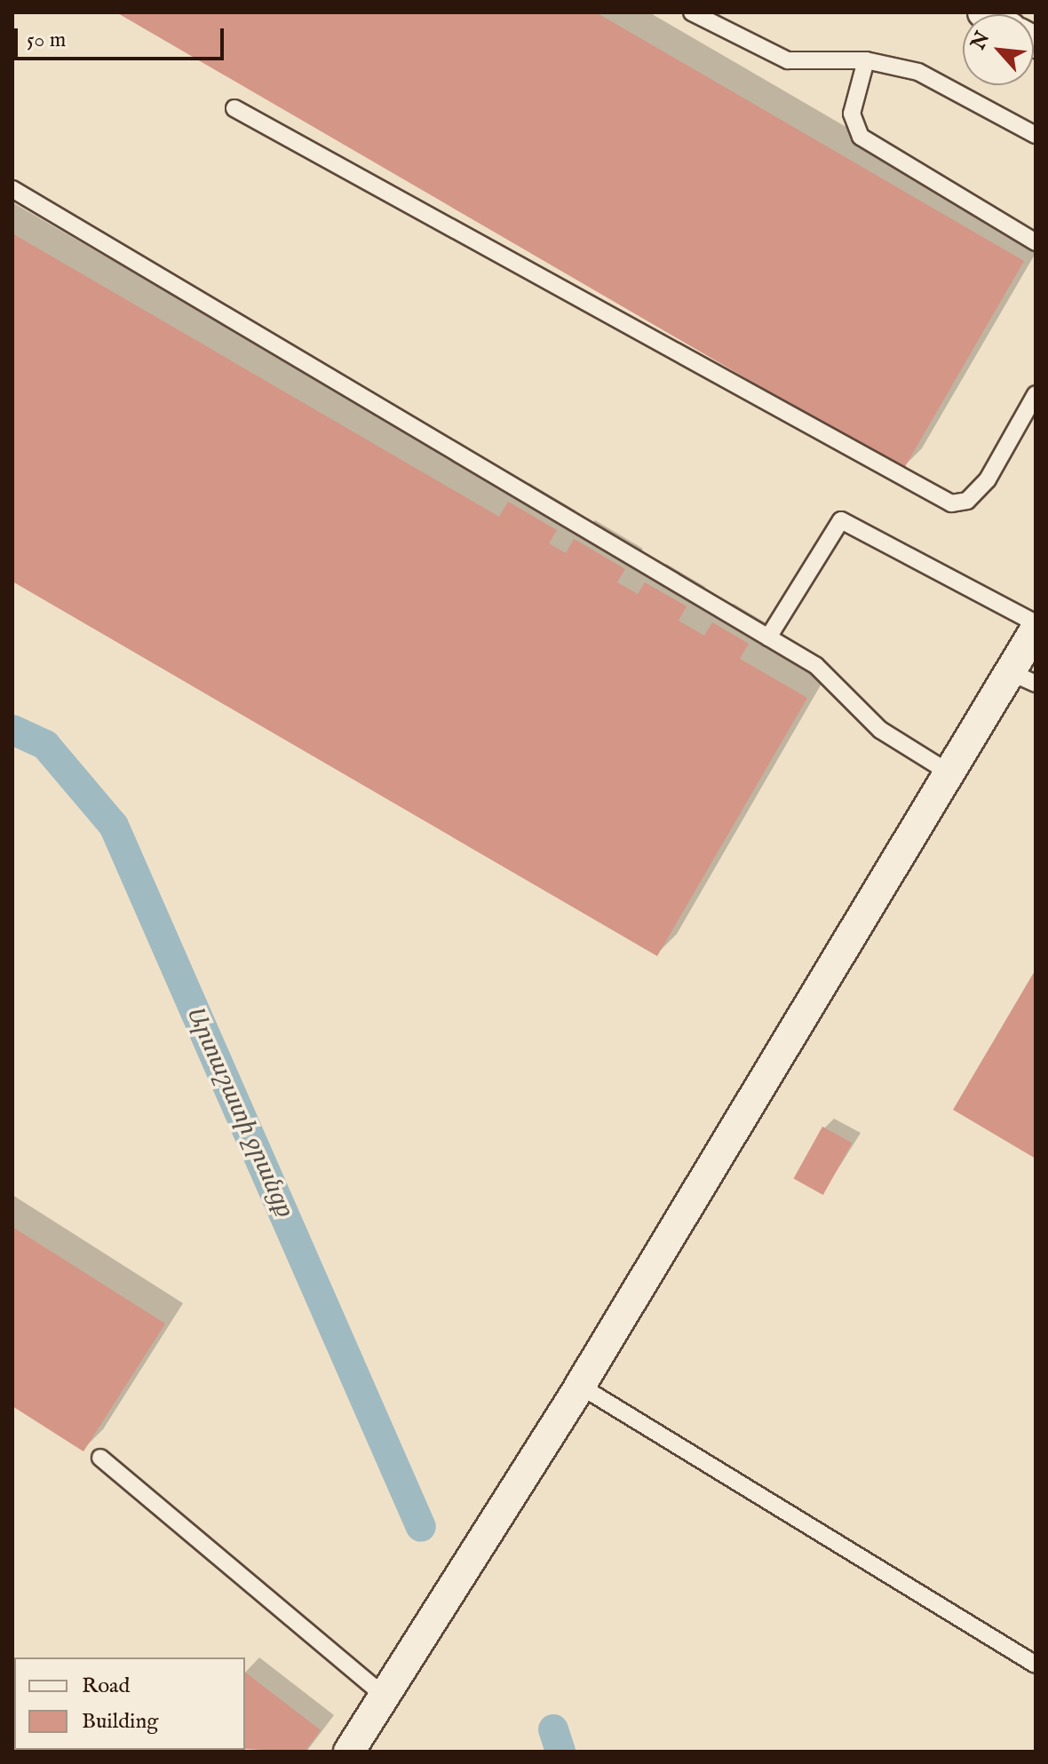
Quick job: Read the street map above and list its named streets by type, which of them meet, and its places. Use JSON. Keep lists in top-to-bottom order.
{
  "water": ["Արտաշատի ջրանցք"],
  "legend": ["Road", "Building"],
  "scale_bar": "50 m",
  "north": "top left"
}
